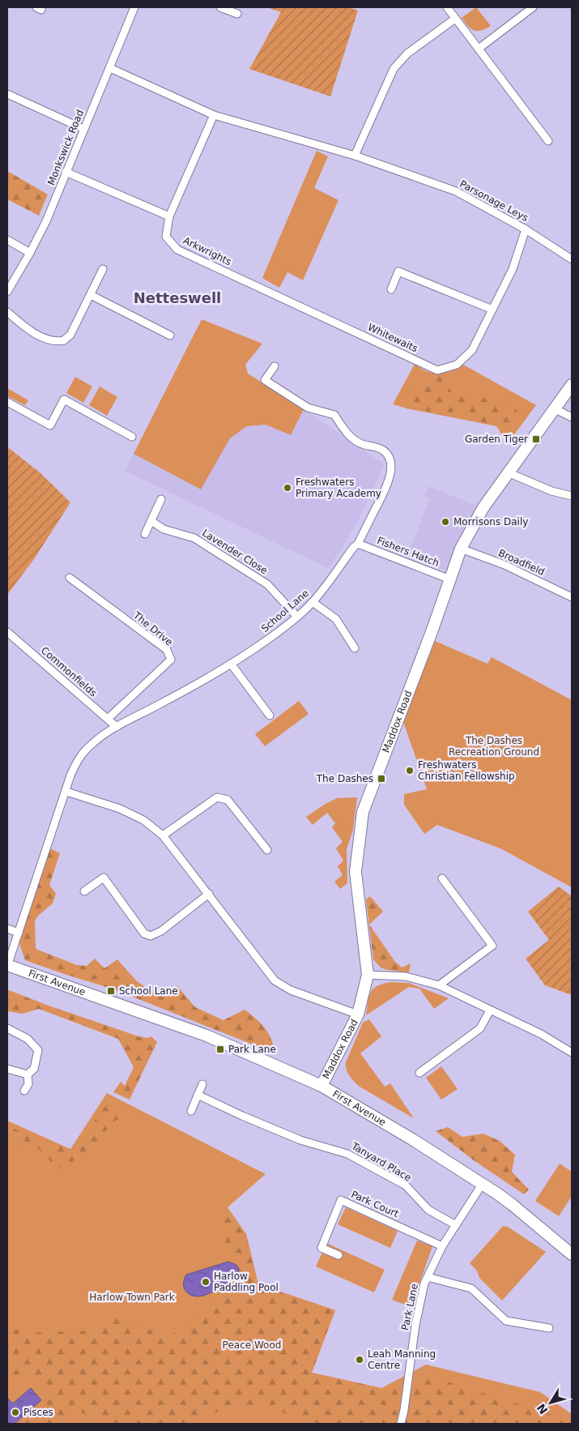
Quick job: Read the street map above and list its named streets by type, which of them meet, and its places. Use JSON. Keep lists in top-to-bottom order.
{
  "streets": {
    "street": [
      "Monkswick Road",
      "Parsonage Leys",
      "Arkwrights",
      "Whitewaits",
      "Lavender Close",
      "Fishers Hatch",
      "Broadfield",
      "School Lane",
      "The Drive",
      "Commonfields",
      "Maddox Road",
      "First Avenue",
      "Tanyard Place",
      "Park Court",
      "Park Lane"
    ]
  },
  "crossings": [
    ["Parsonage Leys", "Arkwrights"],
    ["Parsonage Leys", "Whitewaits"],
    ["Arkwrights", "Whitewaits"],
    ["Lavender Close", "School Lane"],
    ["Fishers Hatch", "School Lane"],
    ["Fishers Hatch", "Maddox Road"],
    ["Broadfield", "Maddox Road"],
    ["School Lane", "Commonfields"],
    ["School Lane", "First Avenue"],
    ["The Drive", "Commonfields"],
    ["Maddox Road", "First Avenue"],
    ["First Avenue", "Park Lane"],
    ["Tanyard Place", "Park Lane"],
    ["Park Court", "Park Lane"]
  ],
  "districts": ["Netteswell"],
  "parks": ["The Dashes Recreation Ground", "Harlow Town Park", "Peace Wood"],
  "places": {
    "transit": [
      "Garden Tiger",
      "The Dashes",
      "School Lane",
      "Park Lane"
    ],
    "other": [
      "Freshwaters Primary Academy",
      "Morrisons Daily",
      "Freshwaters Christian Fellowship",
      "Harlow Paddling Pool",
      "Leah Manning Centre",
      "Pisces"
    ]
  },
  "north": "bottom left"
}
